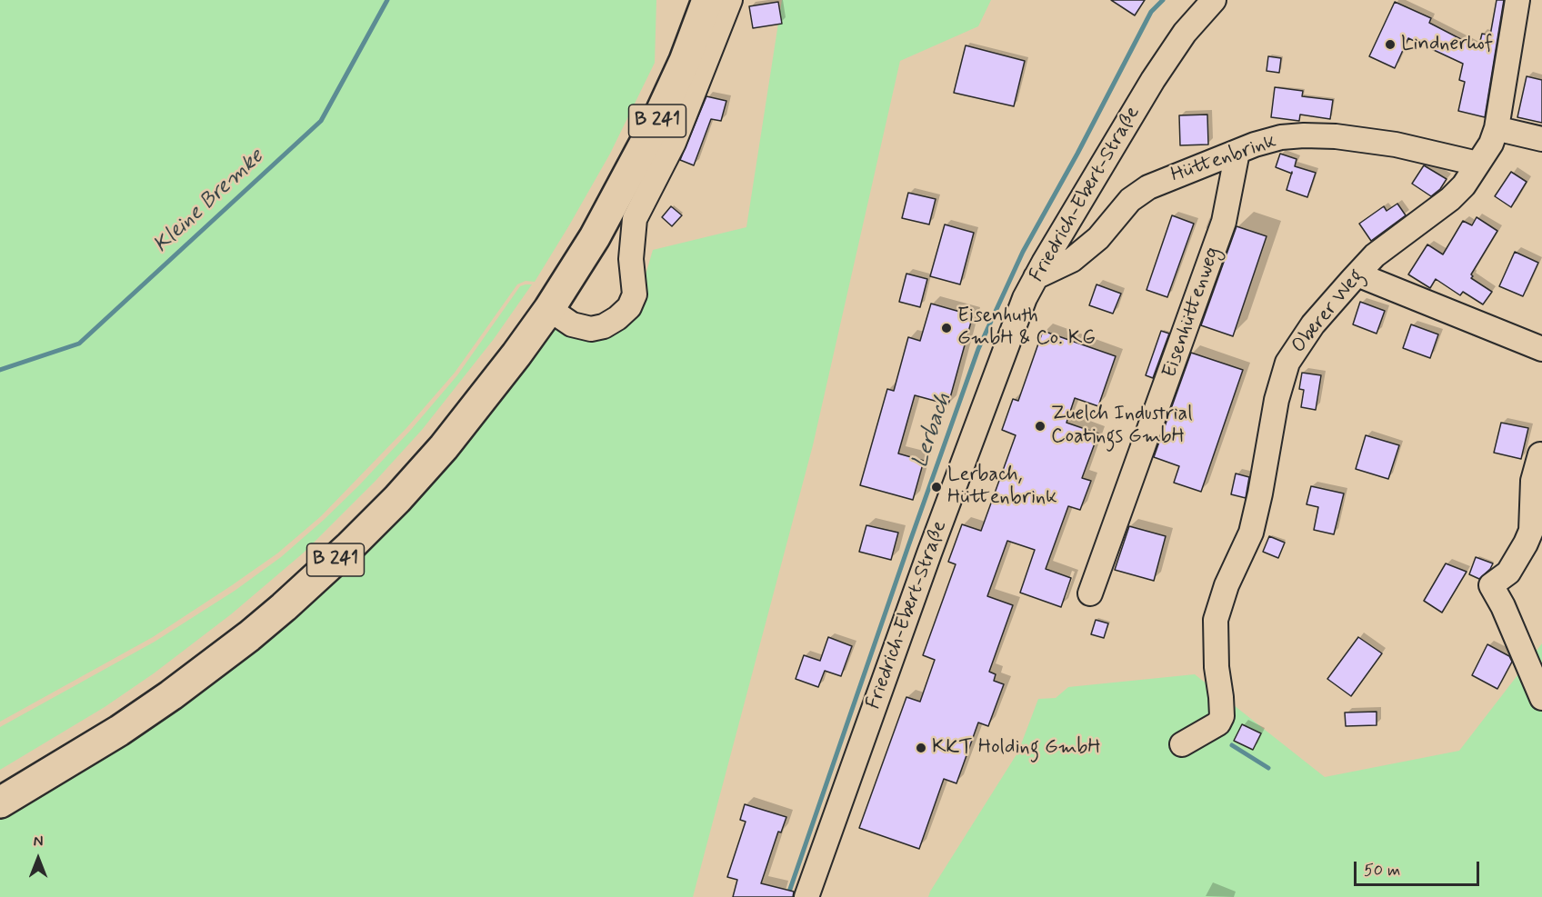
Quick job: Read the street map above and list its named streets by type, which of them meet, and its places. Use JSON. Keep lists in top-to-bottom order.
{
  "streets": {
    "main road": ["B 241"],
    "street": [
      "Hüttenbrink",
      "Friedrich-Ebert-Straße",
      "Oberer Weg",
      "Eisenhüttenweg"
    ]
  },
  "crossings": [
    ["Hüttenbrink", "Friedrich-Ebert-Straße"],
    ["Hüttenbrink", "Oberer Weg"],
    ["Hüttenbrink", "Eisenhüttenweg"]
  ],
  "water": ["Kleine Bremke", "Lerbach"],
  "places": [
    "Lindnerhof",
    "Eisenhuth GmbH & Co. KG",
    "Zuelch Industrial Coatings GmbH",
    "Lerbach, Hüttenbrink",
    "KKT Holding GmbH"
  ],
  "scale_bar": "50 m",
  "north": "top"
}
